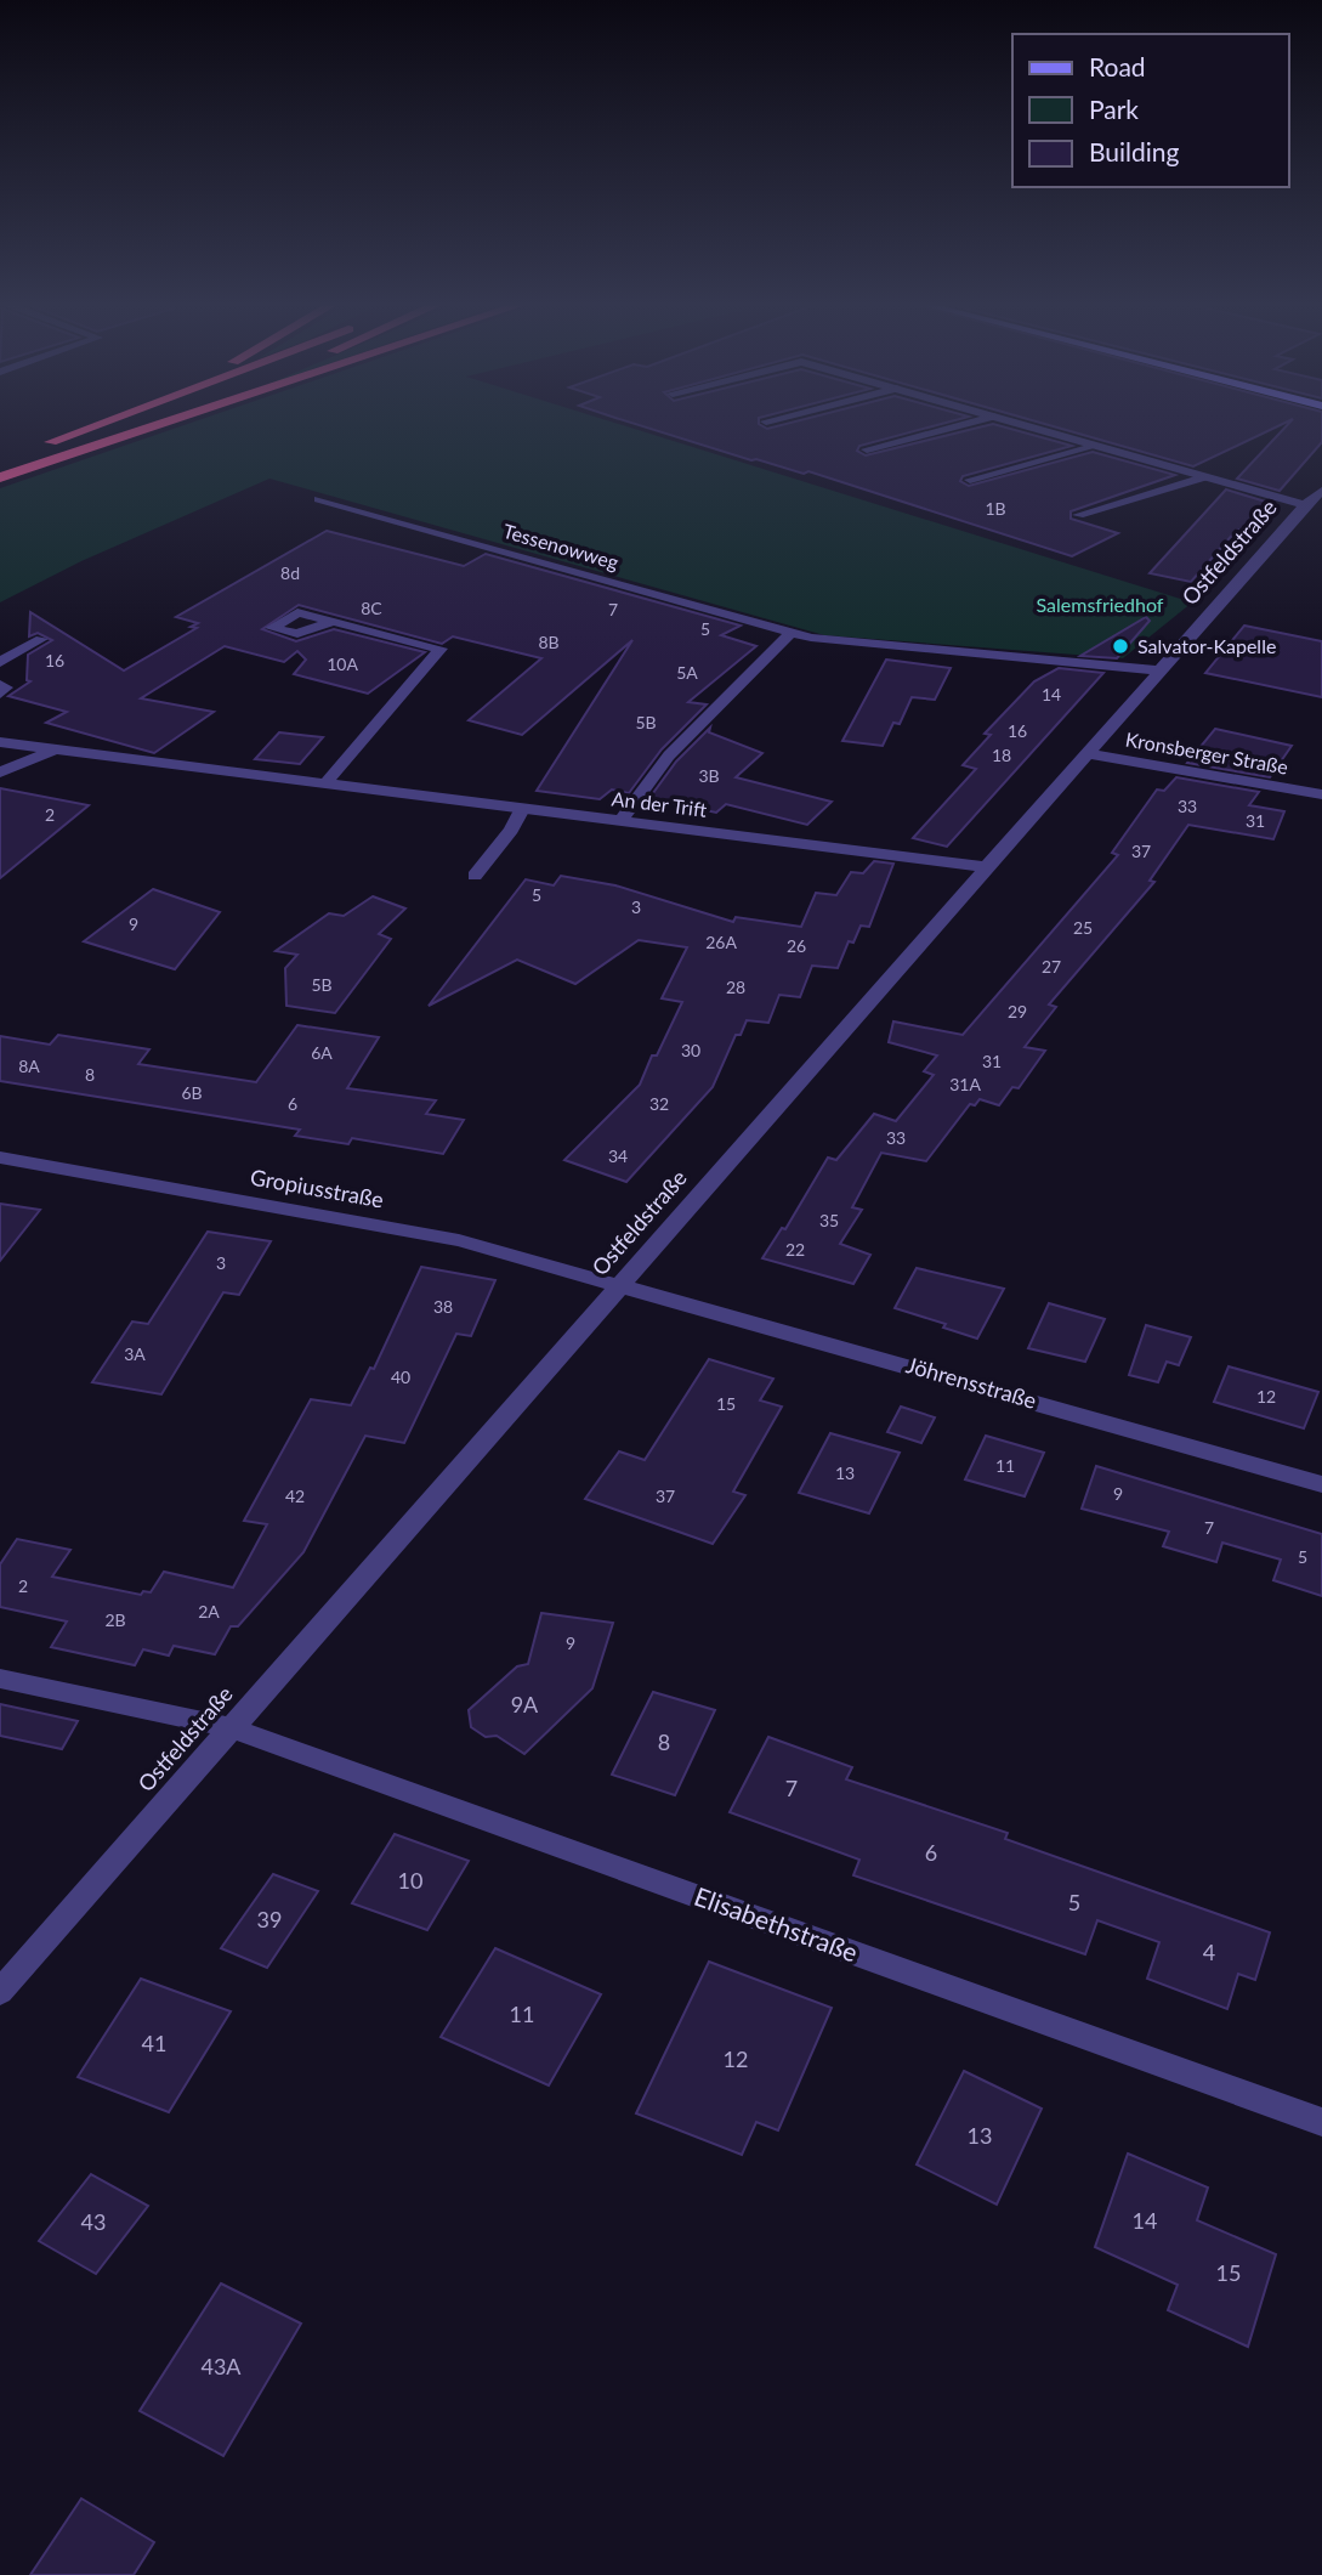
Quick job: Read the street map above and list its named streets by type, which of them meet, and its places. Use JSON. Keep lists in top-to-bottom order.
{
  "streets": {
    "street": [
      "Tessenowweg",
      "Ostfeldstraße",
      "Kronsberger Straße",
      "An der Trift",
      "Gropiusstraße",
      "Jöhrensstraße",
      "Elisabethstraße"
    ]
  },
  "crossings": [
    ["Tessenowweg", "Ostfeldstraße"],
    ["Ostfeldstraße", "Kronsberger Straße"],
    ["Ostfeldstraße", "An der Trift"],
    ["Ostfeldstraße", "Gropiusstraße"],
    ["Ostfeldstraße", "Jöhrensstraße"],
    ["Ostfeldstraße", "Elisabethstraße"],
    ["Gropiusstraße", "Jöhrensstraße"]
  ],
  "parks": ["Salemsfriedhof"],
  "places": ["Salvator-Kapelle"],
  "house_numbers": [
    "1B",
    "8d",
    "8C",
    "7",
    "5",
    "8B",
    "16",
    "10A",
    "5A",
    "14",
    "5B",
    "16",
    "18",
    "3B",
    "33",
    "2",
    "31",
    "37",
    "5",
    "3",
    "9",
    "25",
    "26A",
    "26",
    "27",
    "5B",
    "28",
    "29",
    "30",
    "6A",
    "31",
    "8A",
    "8",
    "31A",
    "6B",
    "6",
    "32",
    "33",
    "34",
    "35",
    "22",
    "3",
    "38",
    "3A",
    "40",
    "12",
    "15",
    "11",
    "13",
    "9",
    "42",
    "37",
    "7",
    "5",
    "2",
    "2A",
    "2B",
    "9",
    "9A",
    "8",
    "7",
    "6",
    "10",
    "5",
    "39",
    "4",
    "11",
    "41",
    "12",
    "13",
    "14",
    "43",
    "15",
    "43A"
  ],
  "legend": ["Road", "Park", "Building"]
}
